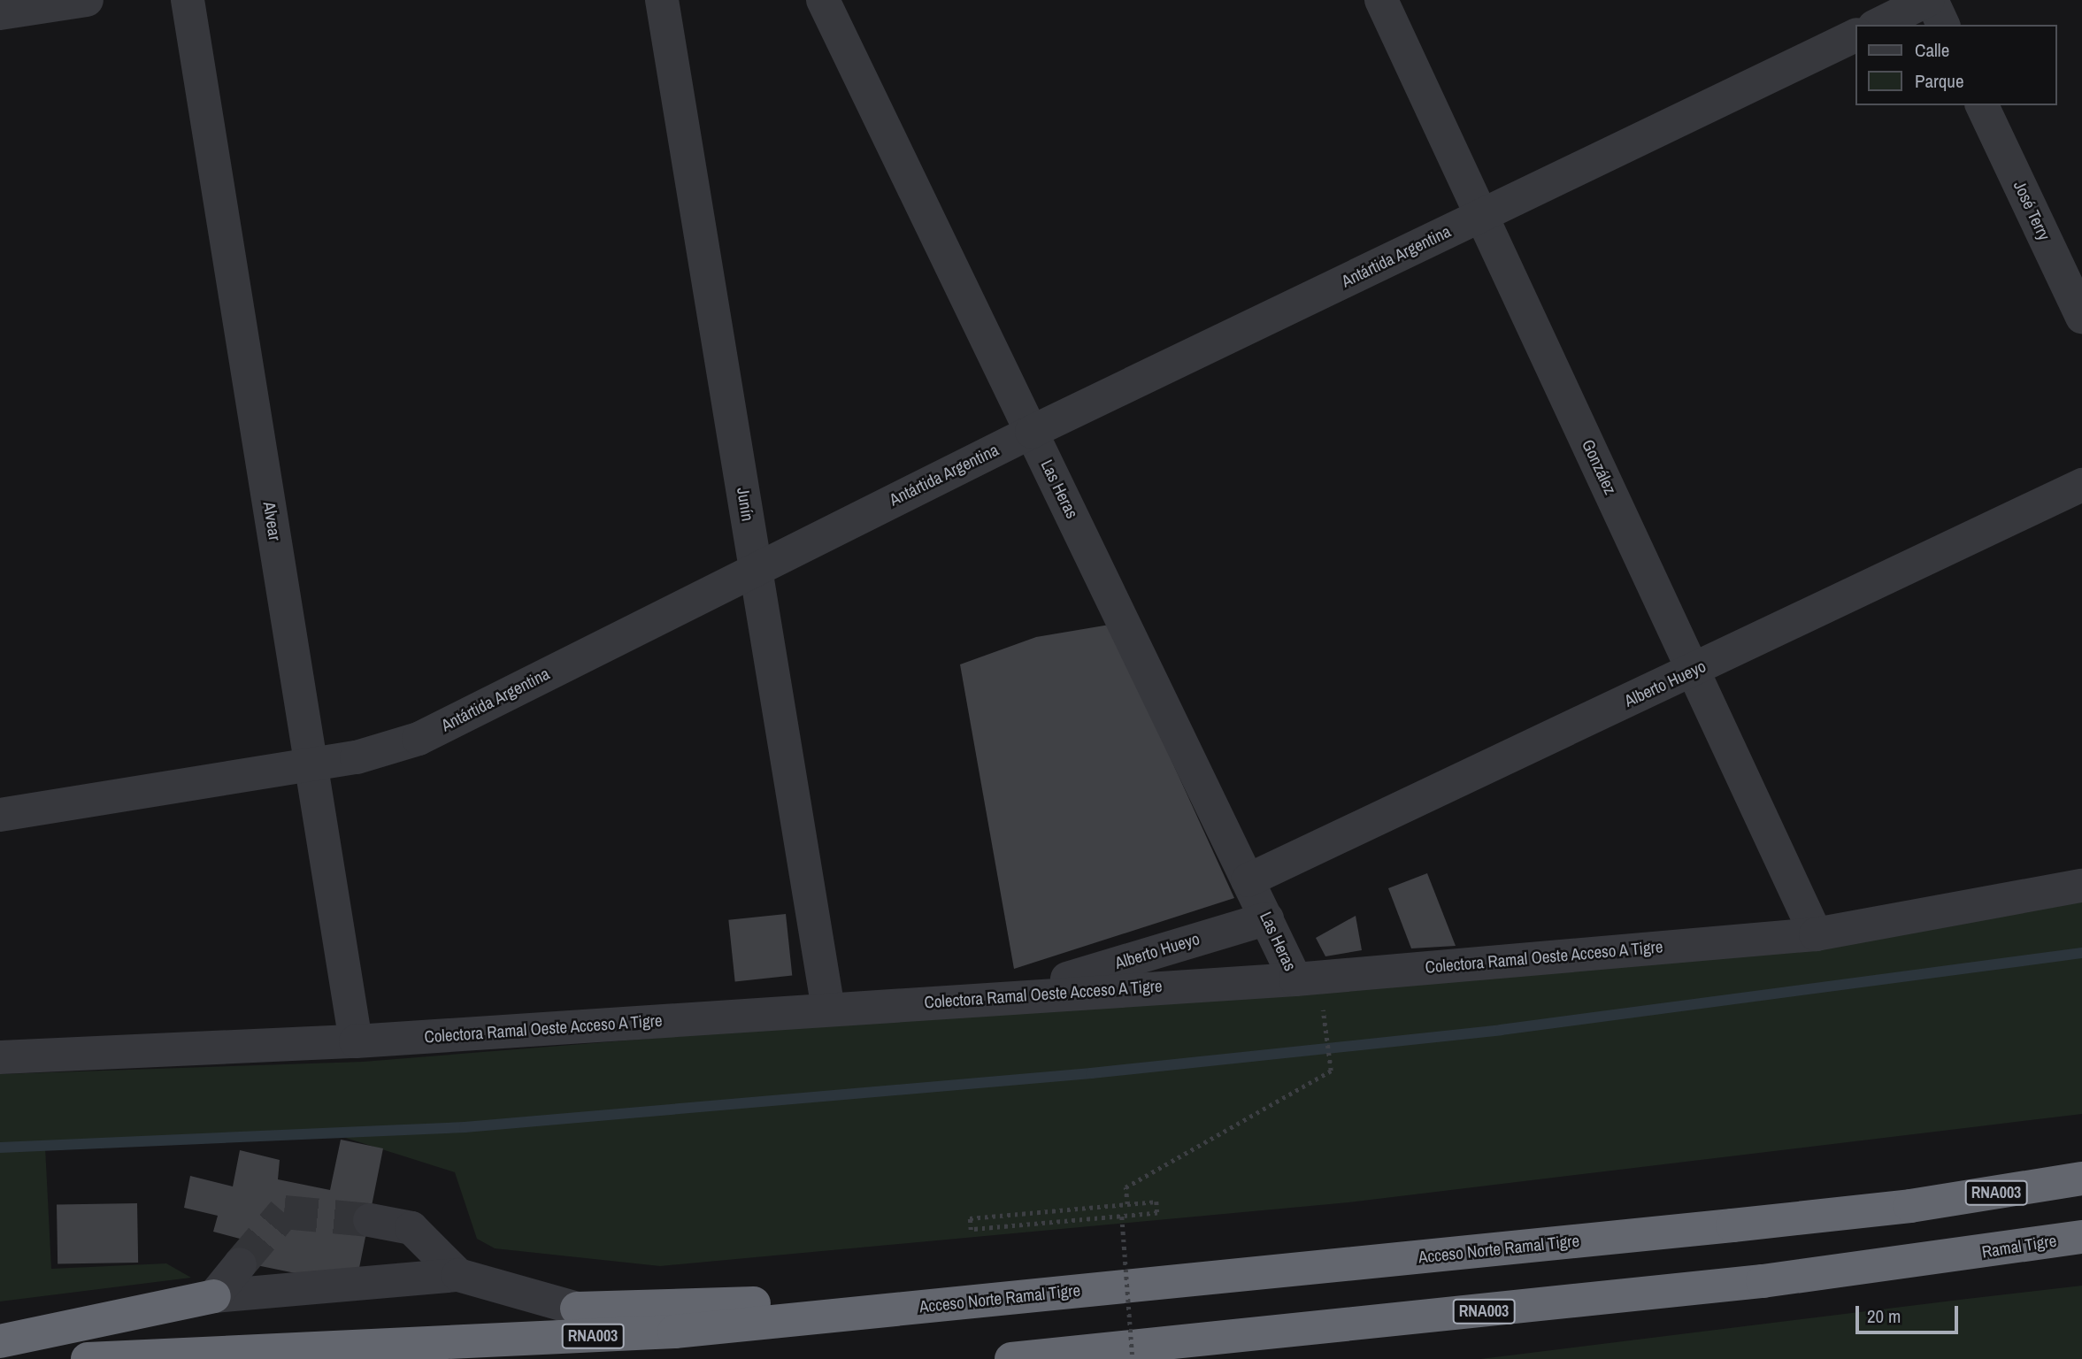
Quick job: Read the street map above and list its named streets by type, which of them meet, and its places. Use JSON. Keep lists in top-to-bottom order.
{
  "streets": {
    "highway": ["RNA003", "Ramal Tigre", "Acceso Norte Ramal Tigre"],
    "street": [
      "José Terry",
      "Antártida Argentina",
      "González",
      "Las Heras",
      "Junín",
      "Alvear",
      "Alberto Hueyo",
      "Colectora Ramal Oeste Acceso A Tigre"
    ]
  },
  "crossings": [
    ["Antártida Argentina", "González"],
    ["Antártida Argentina", "Las Heras"],
    ["Antártida Argentina", "Junín"],
    ["Antártida Argentina", "Alvear"],
    ["González", "Alberto Hueyo"],
    ["González", "Colectora Ramal Oeste Acceso A Tigre"],
    ["Las Heras", "Alberto Hueyo"],
    ["Las Heras", "Colectora Ramal Oeste Acceso A Tigre"],
    ["Junín", "Colectora Ramal Oeste Acceso A Tigre"],
    ["Alvear", "Colectora Ramal Oeste Acceso A Tigre"],
    ["Alberto Hueyo", "Colectora Ramal Oeste Acceso A Tigre"],
    ["RNA003", "Ramal Tigre"],
    ["RNA003", "Acceso Norte Ramal Tigre"]
  ],
  "legend": ["Calle", "Parque"],
  "scale_bar": "20 m"
}
